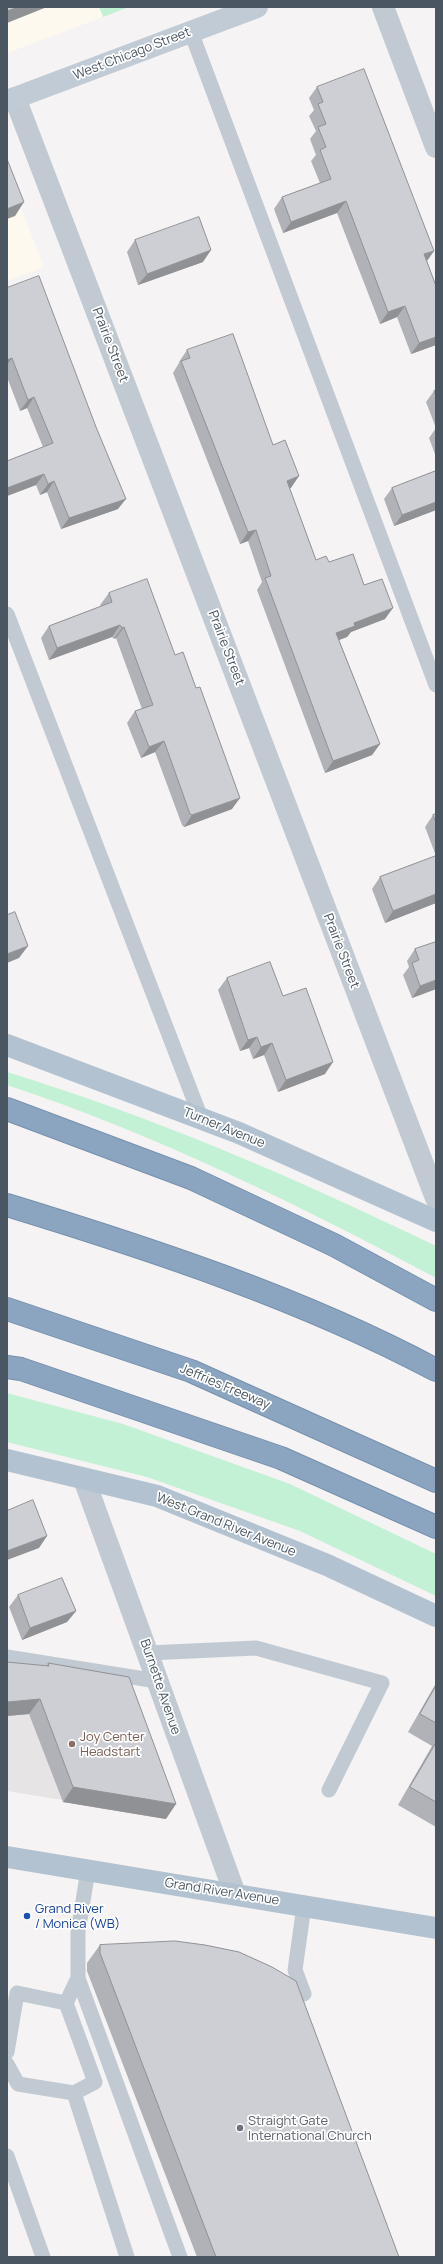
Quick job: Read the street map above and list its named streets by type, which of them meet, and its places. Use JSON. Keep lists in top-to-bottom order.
{
  "streets": {
    "highway": ["Jeffries Freeway"],
    "main road": ["Turner Avenue", "West Grand River Avenue", "Grand River Avenue"],
    "street": ["West Chicago Street", "Prairie Street", "Burnette Avenue"]
  },
  "crossings": [
    ["West Chicago Street", "Prairie Street"],
    ["West Grand River Avenue", "Burnette Avenue"],
    ["Burnette Avenue", "Grand River Avenue"]
  ],
  "places": ["Joy Center Headstart", "Grand River / Monica (WB)", "Straight Gate International Church"]
}
